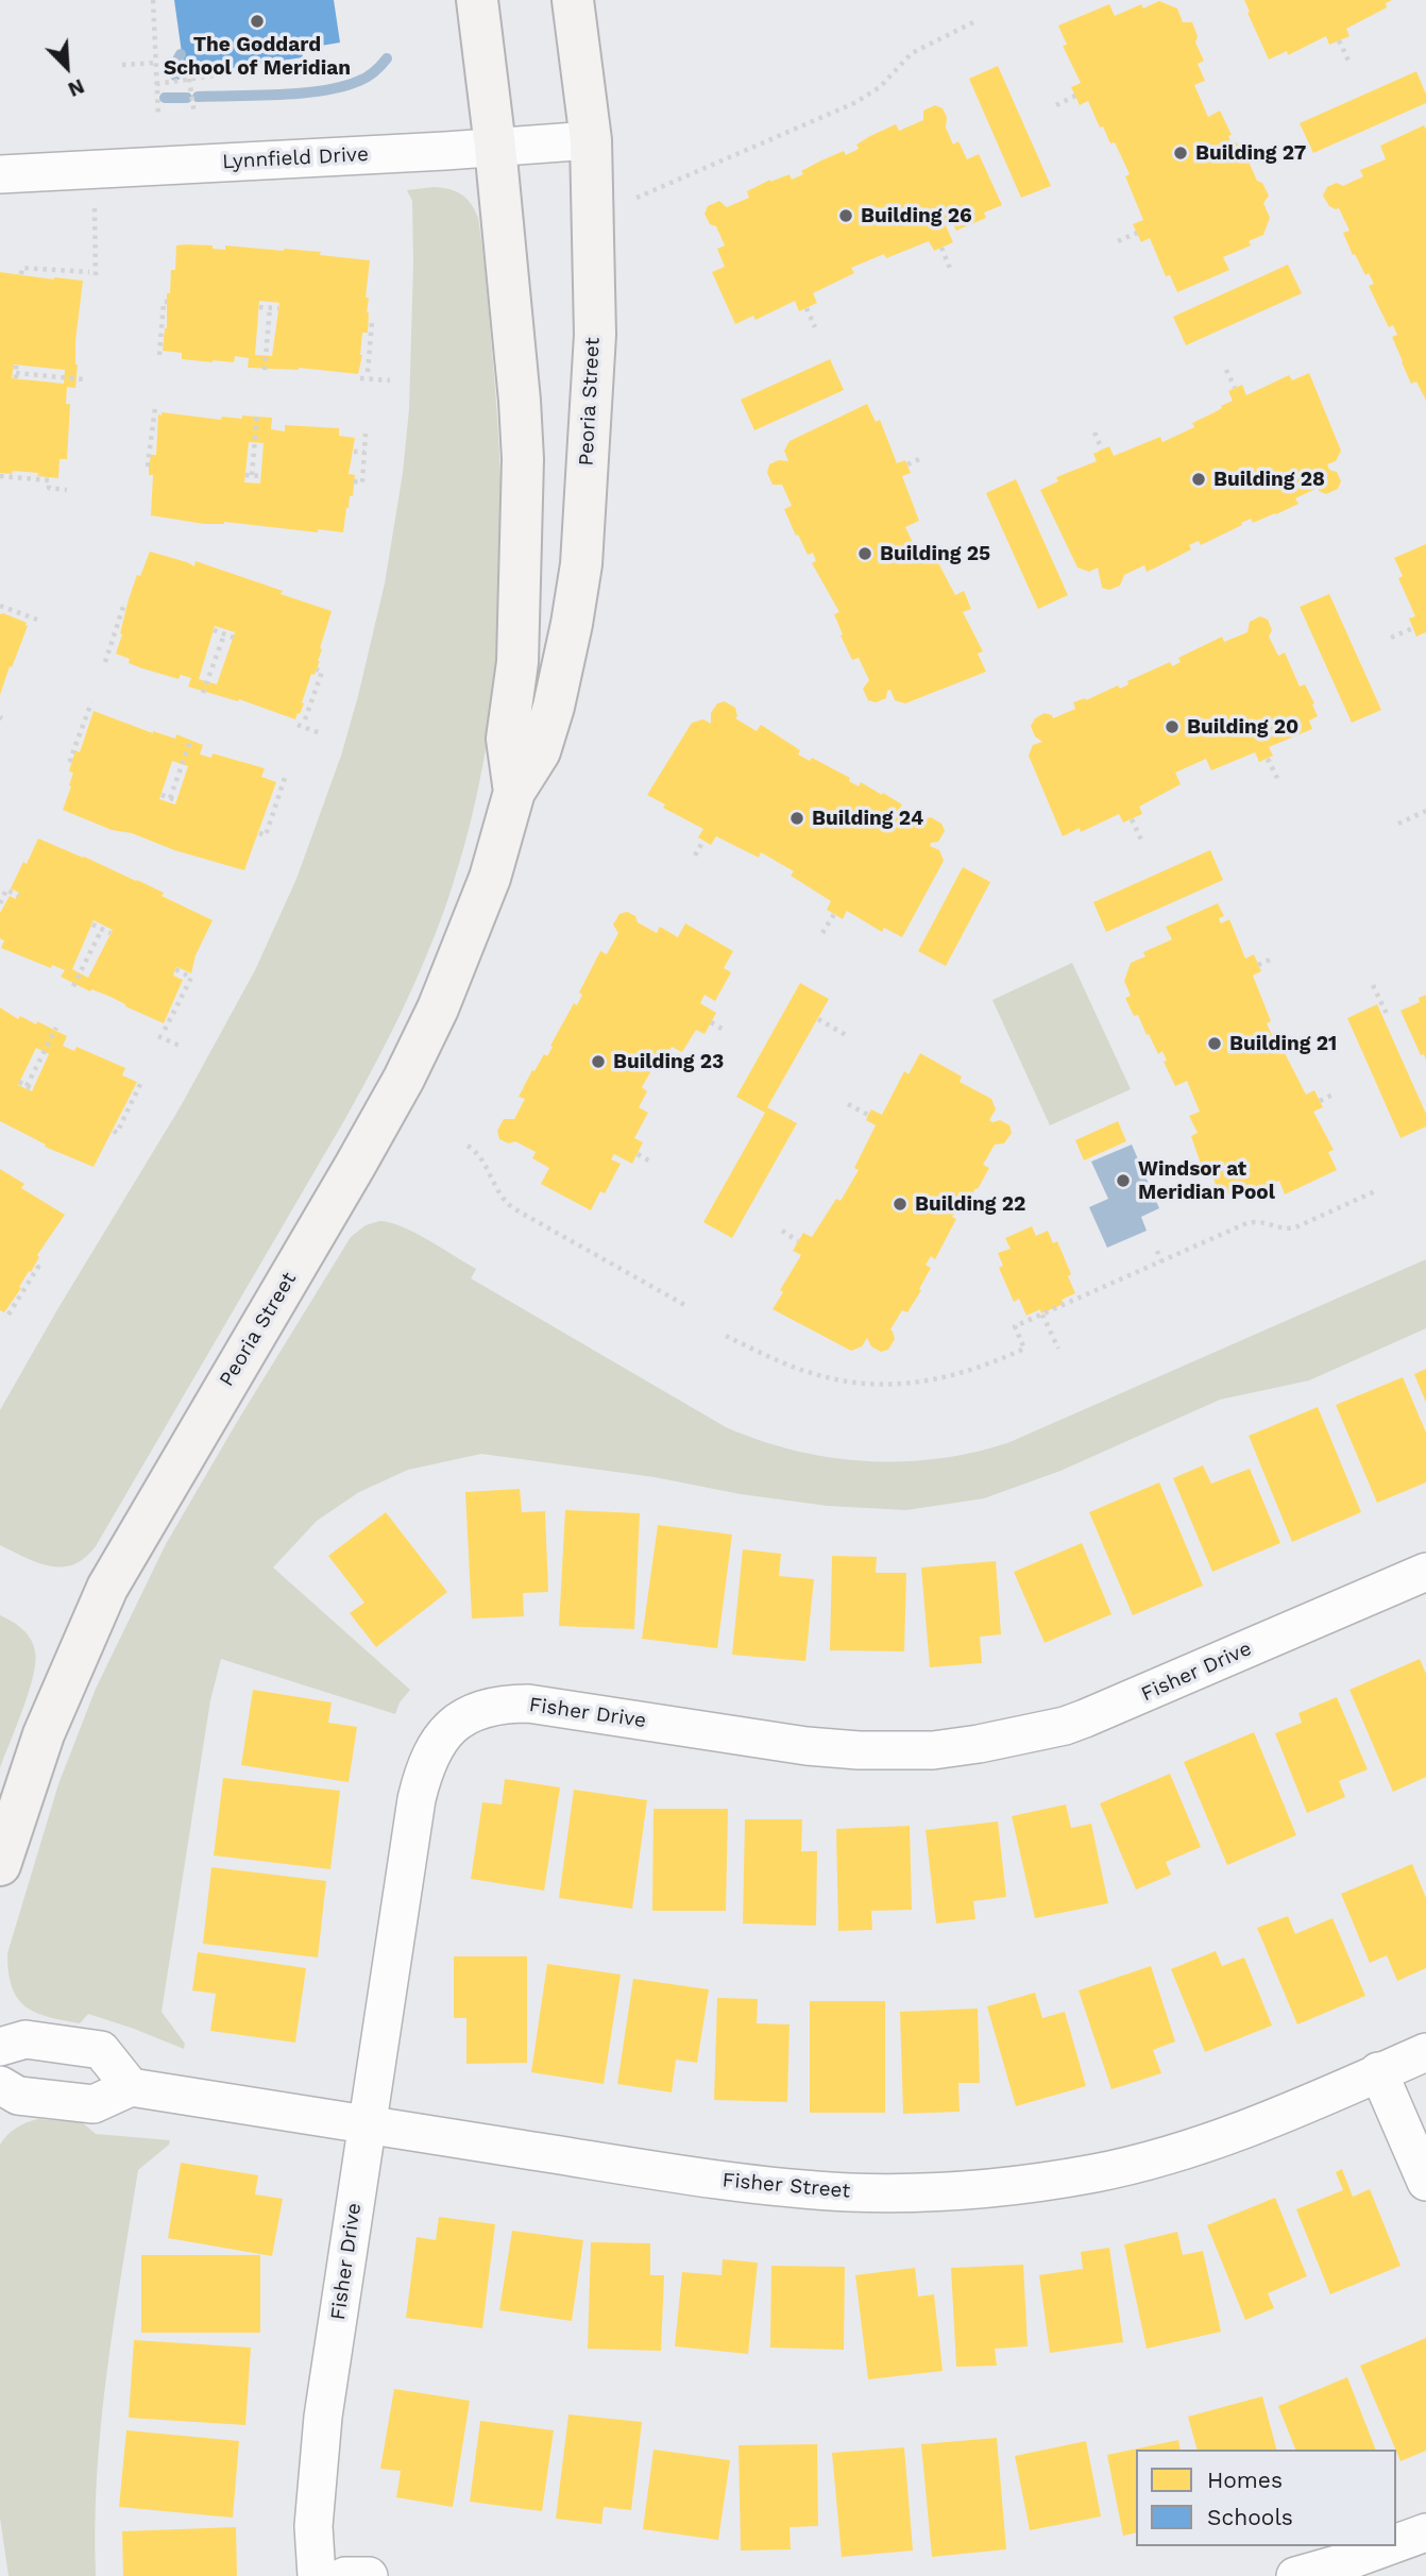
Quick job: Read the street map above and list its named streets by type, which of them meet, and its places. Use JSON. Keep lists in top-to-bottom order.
{
  "streets": {
    "main road": ["Peoria Street"],
    "street": ["Lynnfield Drive", "Fisher Drive", "Fisher Street"]
  },
  "crossings": [
    ["Lynnfield Drive", "Peoria Street"],
    ["Fisher Drive", "Fisher Street"]
  ],
  "places": [
    "The Goddard School of Meridian",
    "Building 27",
    "Building 26",
    "Building 28",
    "Building 25",
    "Building 20",
    "Building 24",
    "Building 21",
    "Building 23",
    "Windsor at Meridian Pool",
    "Building 22"
  ],
  "legend": ["Homes", "Schools"],
  "north": "bottom right"
}
